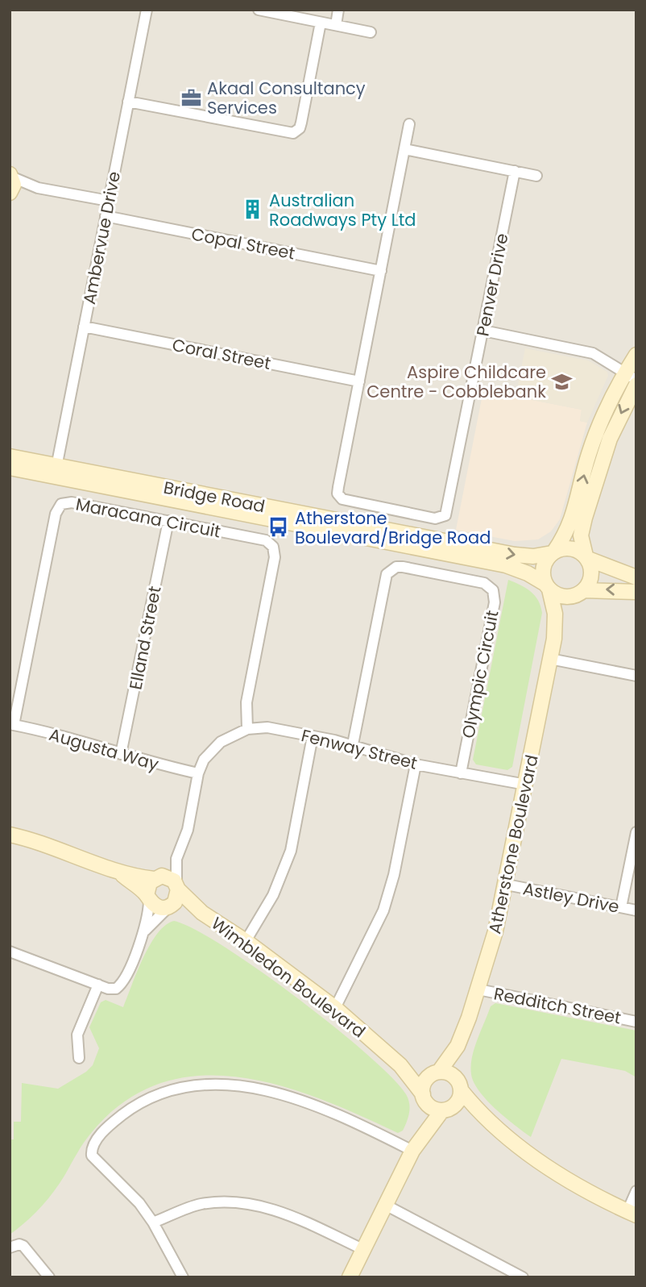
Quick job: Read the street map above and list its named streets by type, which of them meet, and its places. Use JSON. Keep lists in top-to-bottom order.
{
  "streets": {
    "street": [
      "Ambervue Drive",
      "Copal Street",
      "Penver Drive",
      "Coral Street",
      "Bridge Road",
      "Maracana Circuit",
      "Elland Street",
      "Olympic Circuit",
      "Augusta Way",
      "Fenway Street",
      "Atherstone Boulevard",
      "Astley Drive",
      "Wimbledon Boulevard",
      "Redditch Street"
    ]
  },
  "crossings": [
    ["Ambervue Drive", "Copal Street"],
    ["Ambervue Drive", "Coral Street"],
    ["Ambervue Drive", "Bridge Road"],
    ["Copal Street", "Penver Drive"],
    ["Penver Drive", "Coral Street"],
    ["Bridge Road", "Atherstone Boulevard"],
    ["Maracana Circuit", "Elland Street"],
    ["Maracana Circuit", "Augusta Way"],
    ["Maracana Circuit", "Fenway Street"],
    ["Elland Street", "Augusta Way"],
    ["Olympic Circuit", "Fenway Street"],
    ["Augusta Way", "Fenway Street"],
    ["Fenway Street", "Atherstone Boulevard"],
    ["Fenway Street", "Wimbledon Boulevard"],
    ["Atherstone Boulevard", "Astley Drive"],
    ["Atherstone Boulevard", "Wimbledon Boulevard"],
    ["Atherstone Boulevard", "Redditch Street"]
  ],
  "places": {
    "office": ["Akaal Consultancy Services"],
    "building": ["Australian Roadways Pty Ltd"],
    "school or university": ["Aspire Childcare Centre - Cobblebank"],
    "bus stop": ["Atherstone Boulevard/Bridge Road"]
  }
}
